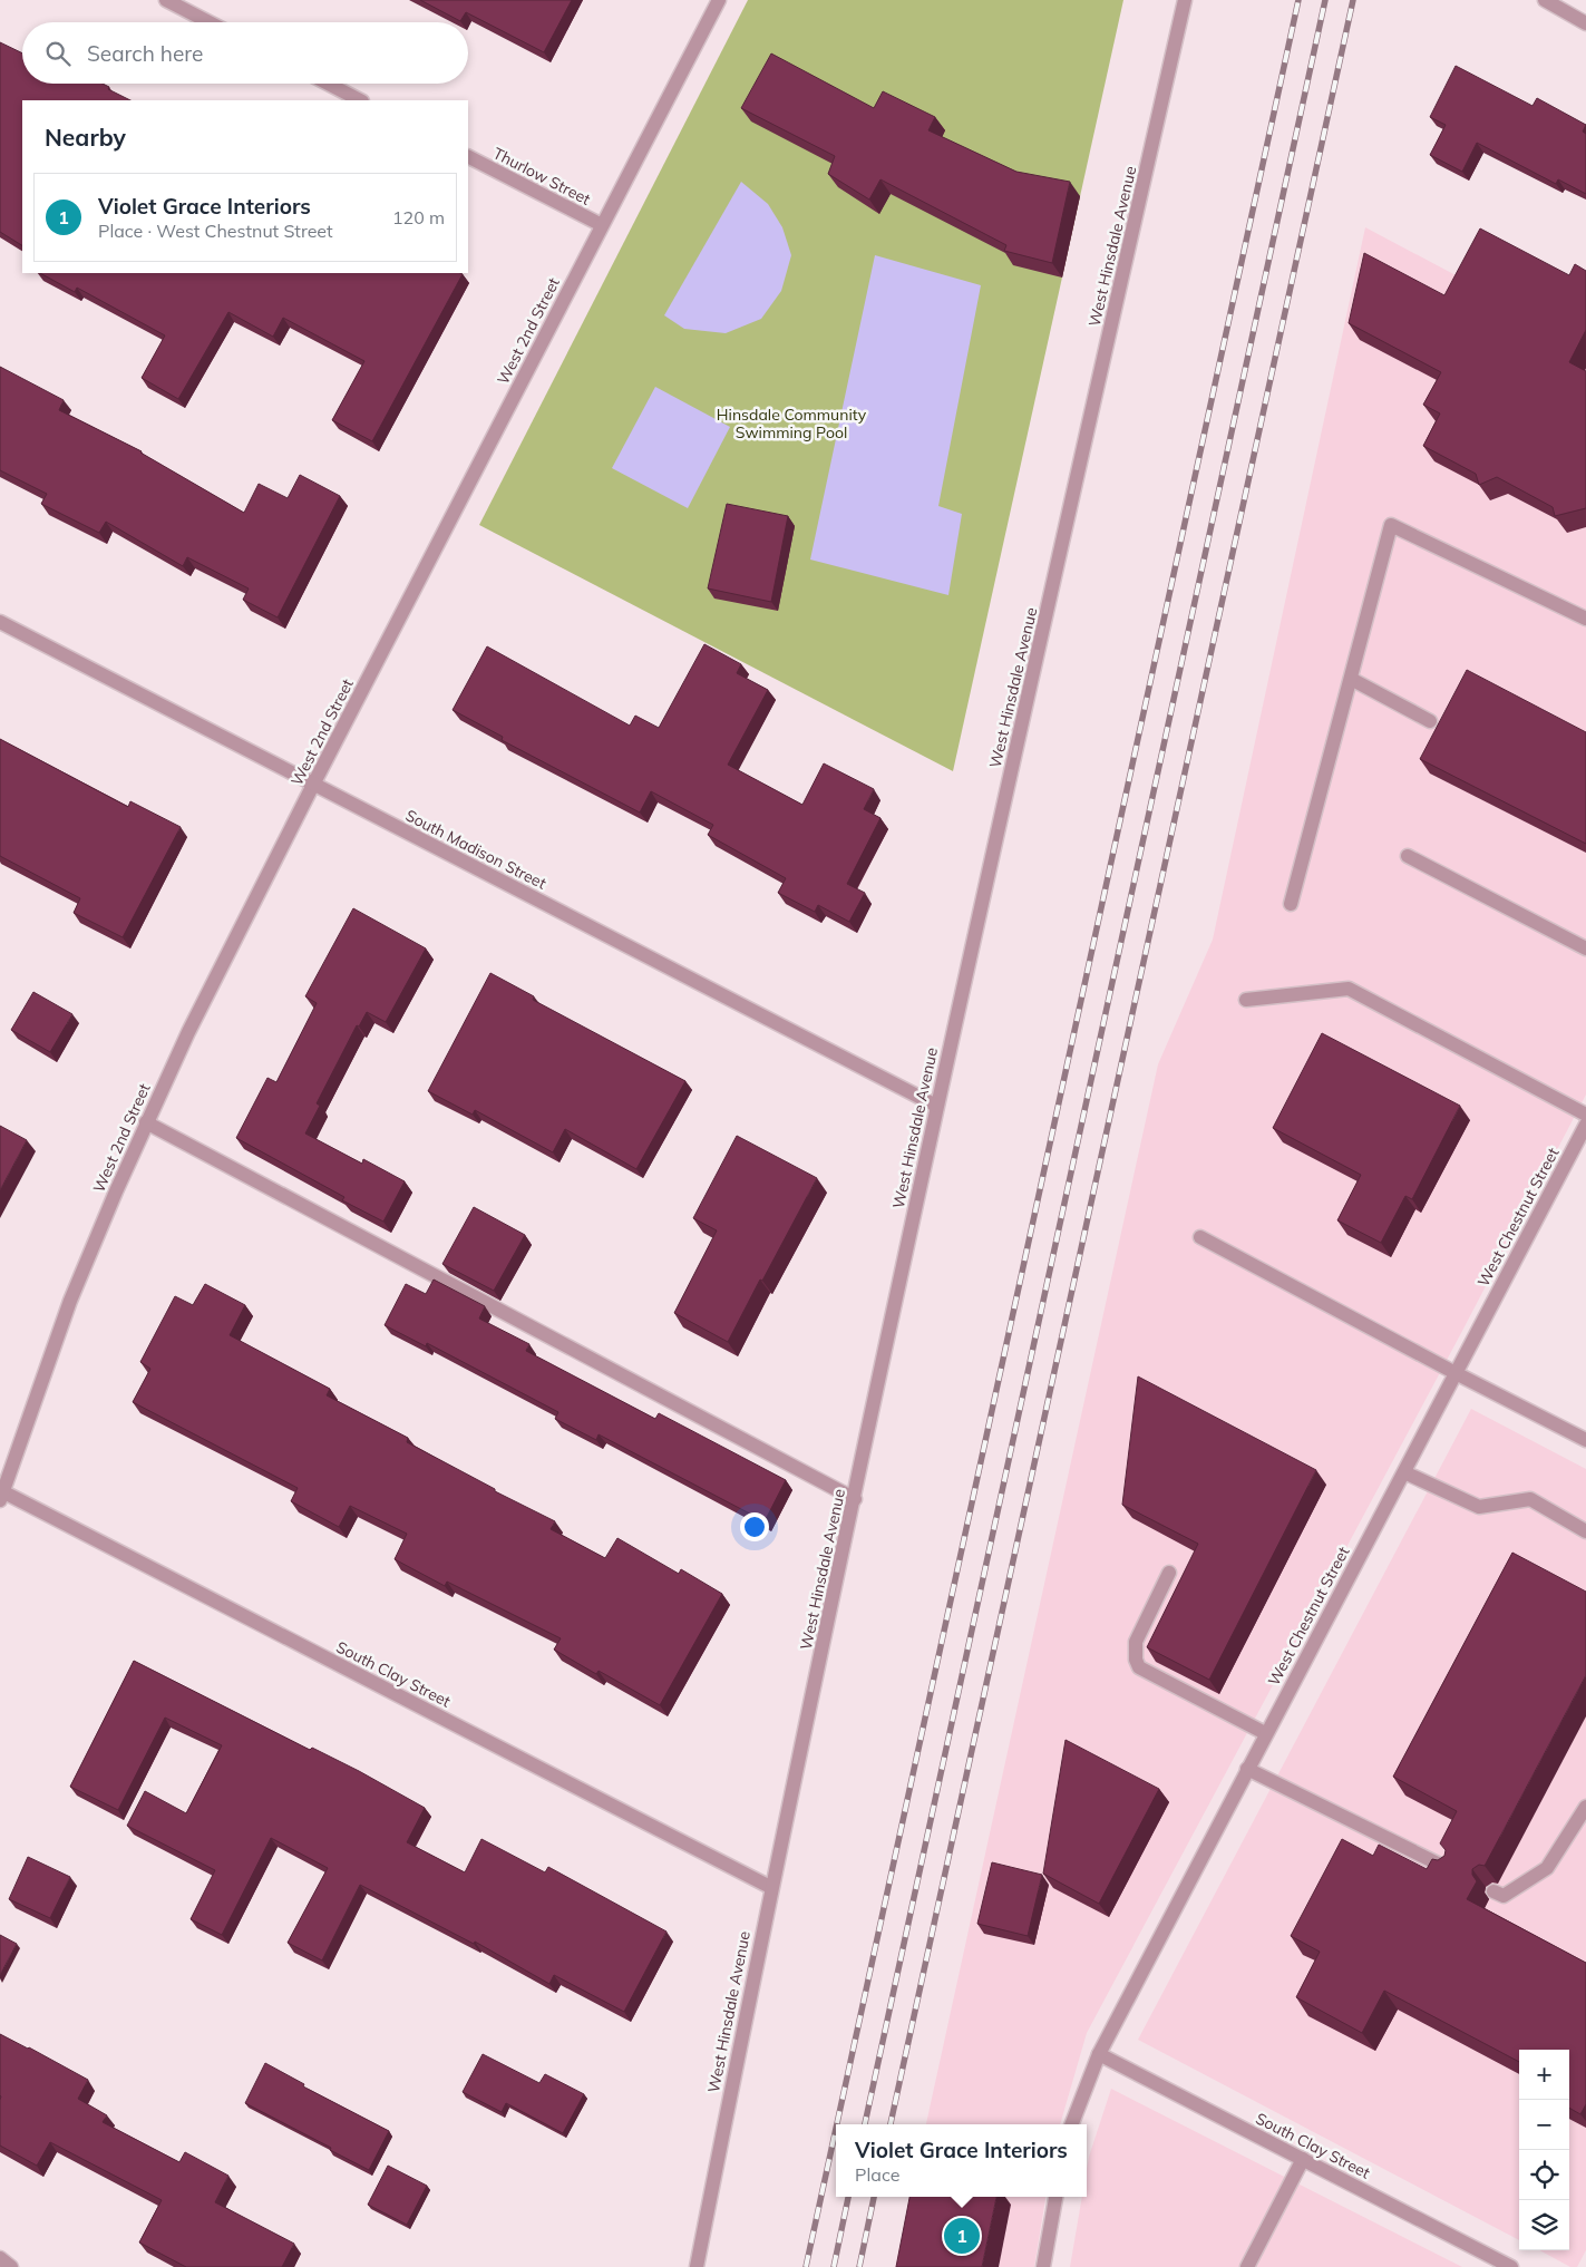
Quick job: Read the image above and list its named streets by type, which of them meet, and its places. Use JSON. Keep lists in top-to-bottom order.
{
  "streets": {
    "street": [
      "Thurlow Street",
      "West Hinsdale Avenue",
      "West 2nd Street",
      "South Madison Street",
      "West Chestnut Street",
      "South Clay Street"
    ]
  },
  "crossings": [
    ["Thurlow Street", "West 2nd Street"],
    ["West Hinsdale Avenue", "South Madison Street"],
    ["West Hinsdale Avenue", "South Clay Street"],
    ["West 2nd Street", "South Madison Street"],
    ["West 2nd Street", "South Clay Street"],
    ["West Chestnut Street", "South Clay Street"]
  ],
  "parks": ["Hinsdale Community Swimming Pool"],
  "page": {
    "search": "Search here",
    "heading": "Nearby",
    "list": [
      {
        "mark": "1",
        "name": "Violet Grace Interiors",
        "note": "Place · West Chestnut Street",
        "value": "120 m"
      }
    ],
    "map_buttons": ["+", "−"],
    "popup": ["Violet Grace Interiors", "Place"],
    "pins": "1"
  }
}
